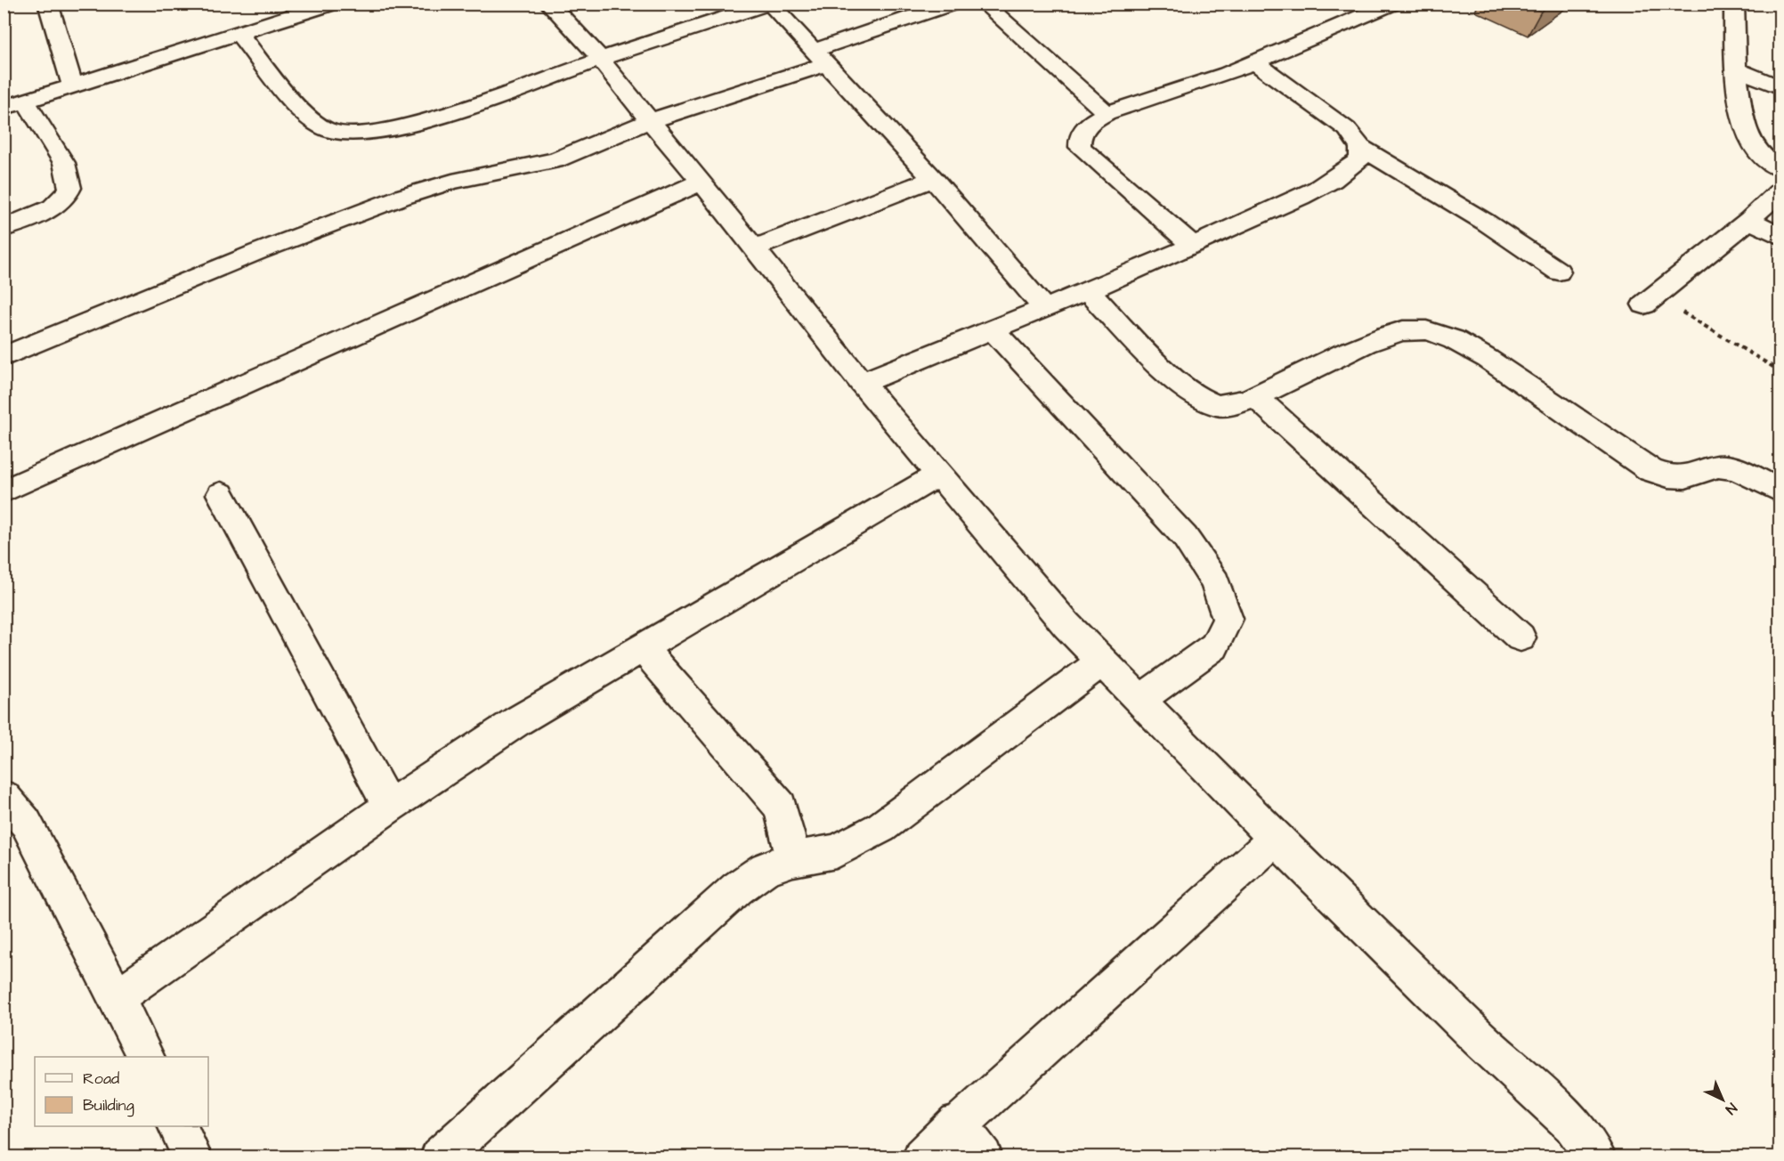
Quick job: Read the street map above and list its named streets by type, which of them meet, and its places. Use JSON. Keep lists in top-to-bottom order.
{
  "legend": ["Road", "Building"],
  "north": "bottom right"
}
